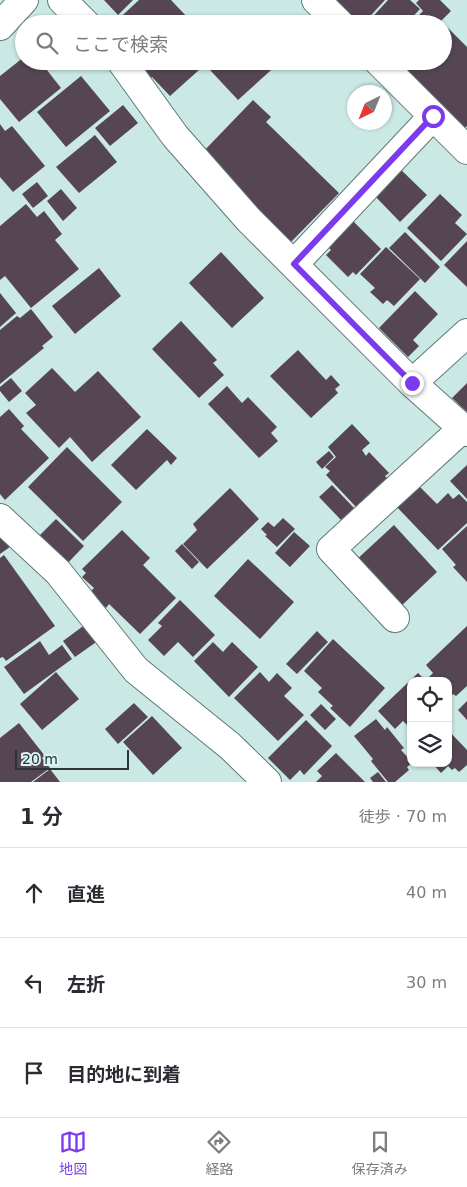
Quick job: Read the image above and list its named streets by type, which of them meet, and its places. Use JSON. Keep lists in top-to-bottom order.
{
  "scale_bar": "20 m",
  "north": "bottom left",
  "page": {
    "search": "ここで検索",
    "scale": "20 m",
    "heading": ["1 分", "徒歩 · 70 m"],
    "list": [
      ["直進", "40 m"],
      ["左折", "30 m"],
      "目的地に到着"
    ],
    "nav": ["地図", "経路", "保存済み"]
  }
}
